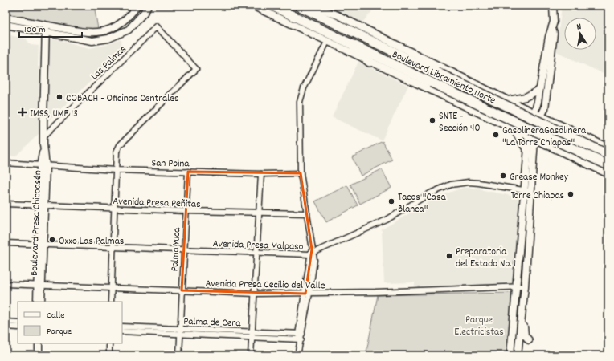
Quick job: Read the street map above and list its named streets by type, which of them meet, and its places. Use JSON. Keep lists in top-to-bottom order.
{
  "streets": {
    "highway": ["Boulevard Libramiento Norte"],
    "main road": ["Boulevard Presa Chicoasén"],
    "street": [
      "Las Palmas",
      "San Poina",
      "Avenida Presa Peñitas",
      "Avenida Presa Malpaso",
      "Palma Yuca",
      "Avenida Presa Cecilio del Valle",
      "Palma de Cera"
    ]
  },
  "crossings": [
    ["Las Palmas", "San Poina"],
    ["Las Palmas", "Boulevard Presa Chicoasén"],
    ["San Poina", "Boulevard Presa Chicoasén"],
    ["San Poina", "Palma Yuca"],
    ["Avenida Presa Peñitas", "Boulevard Presa Chicoasén"],
    ["Avenida Presa Peñitas", "Palma Yuca"],
    ["Boulevard Presa Chicoasén", "Avenida Presa Malpaso"],
    ["Boulevard Presa Chicoasén", "Avenida Presa Cecilio del Valle"],
    ["Avenida Presa Malpaso", "Palma Yuca"],
    ["Palma Yuca", "Avenida Presa Cecilio del Valle"],
    ["Palma Yuca", "Palma de Cera"]
  ],
  "parks": ["Parque Electricistas"],
  "places": {
    "other": [
      "COBACH - Oficinas Centrales",
      "SNTE - Sección 40",
      "GasolineraGasolinera \"La Torre Chiapas\"",
      "Grease Monkey",
      "Torre Chiapas",
      "Tacos \"Casa Blanca\"",
      "Oxxo Las Palmas",
      "Preparatoria del Estado No. 1"
    ],
    "health": ["IMSS, UMF 13"]
  },
  "legend": ["Calle", "Parque"],
  "scale_bar": "100 m",
  "north": "top"
}
